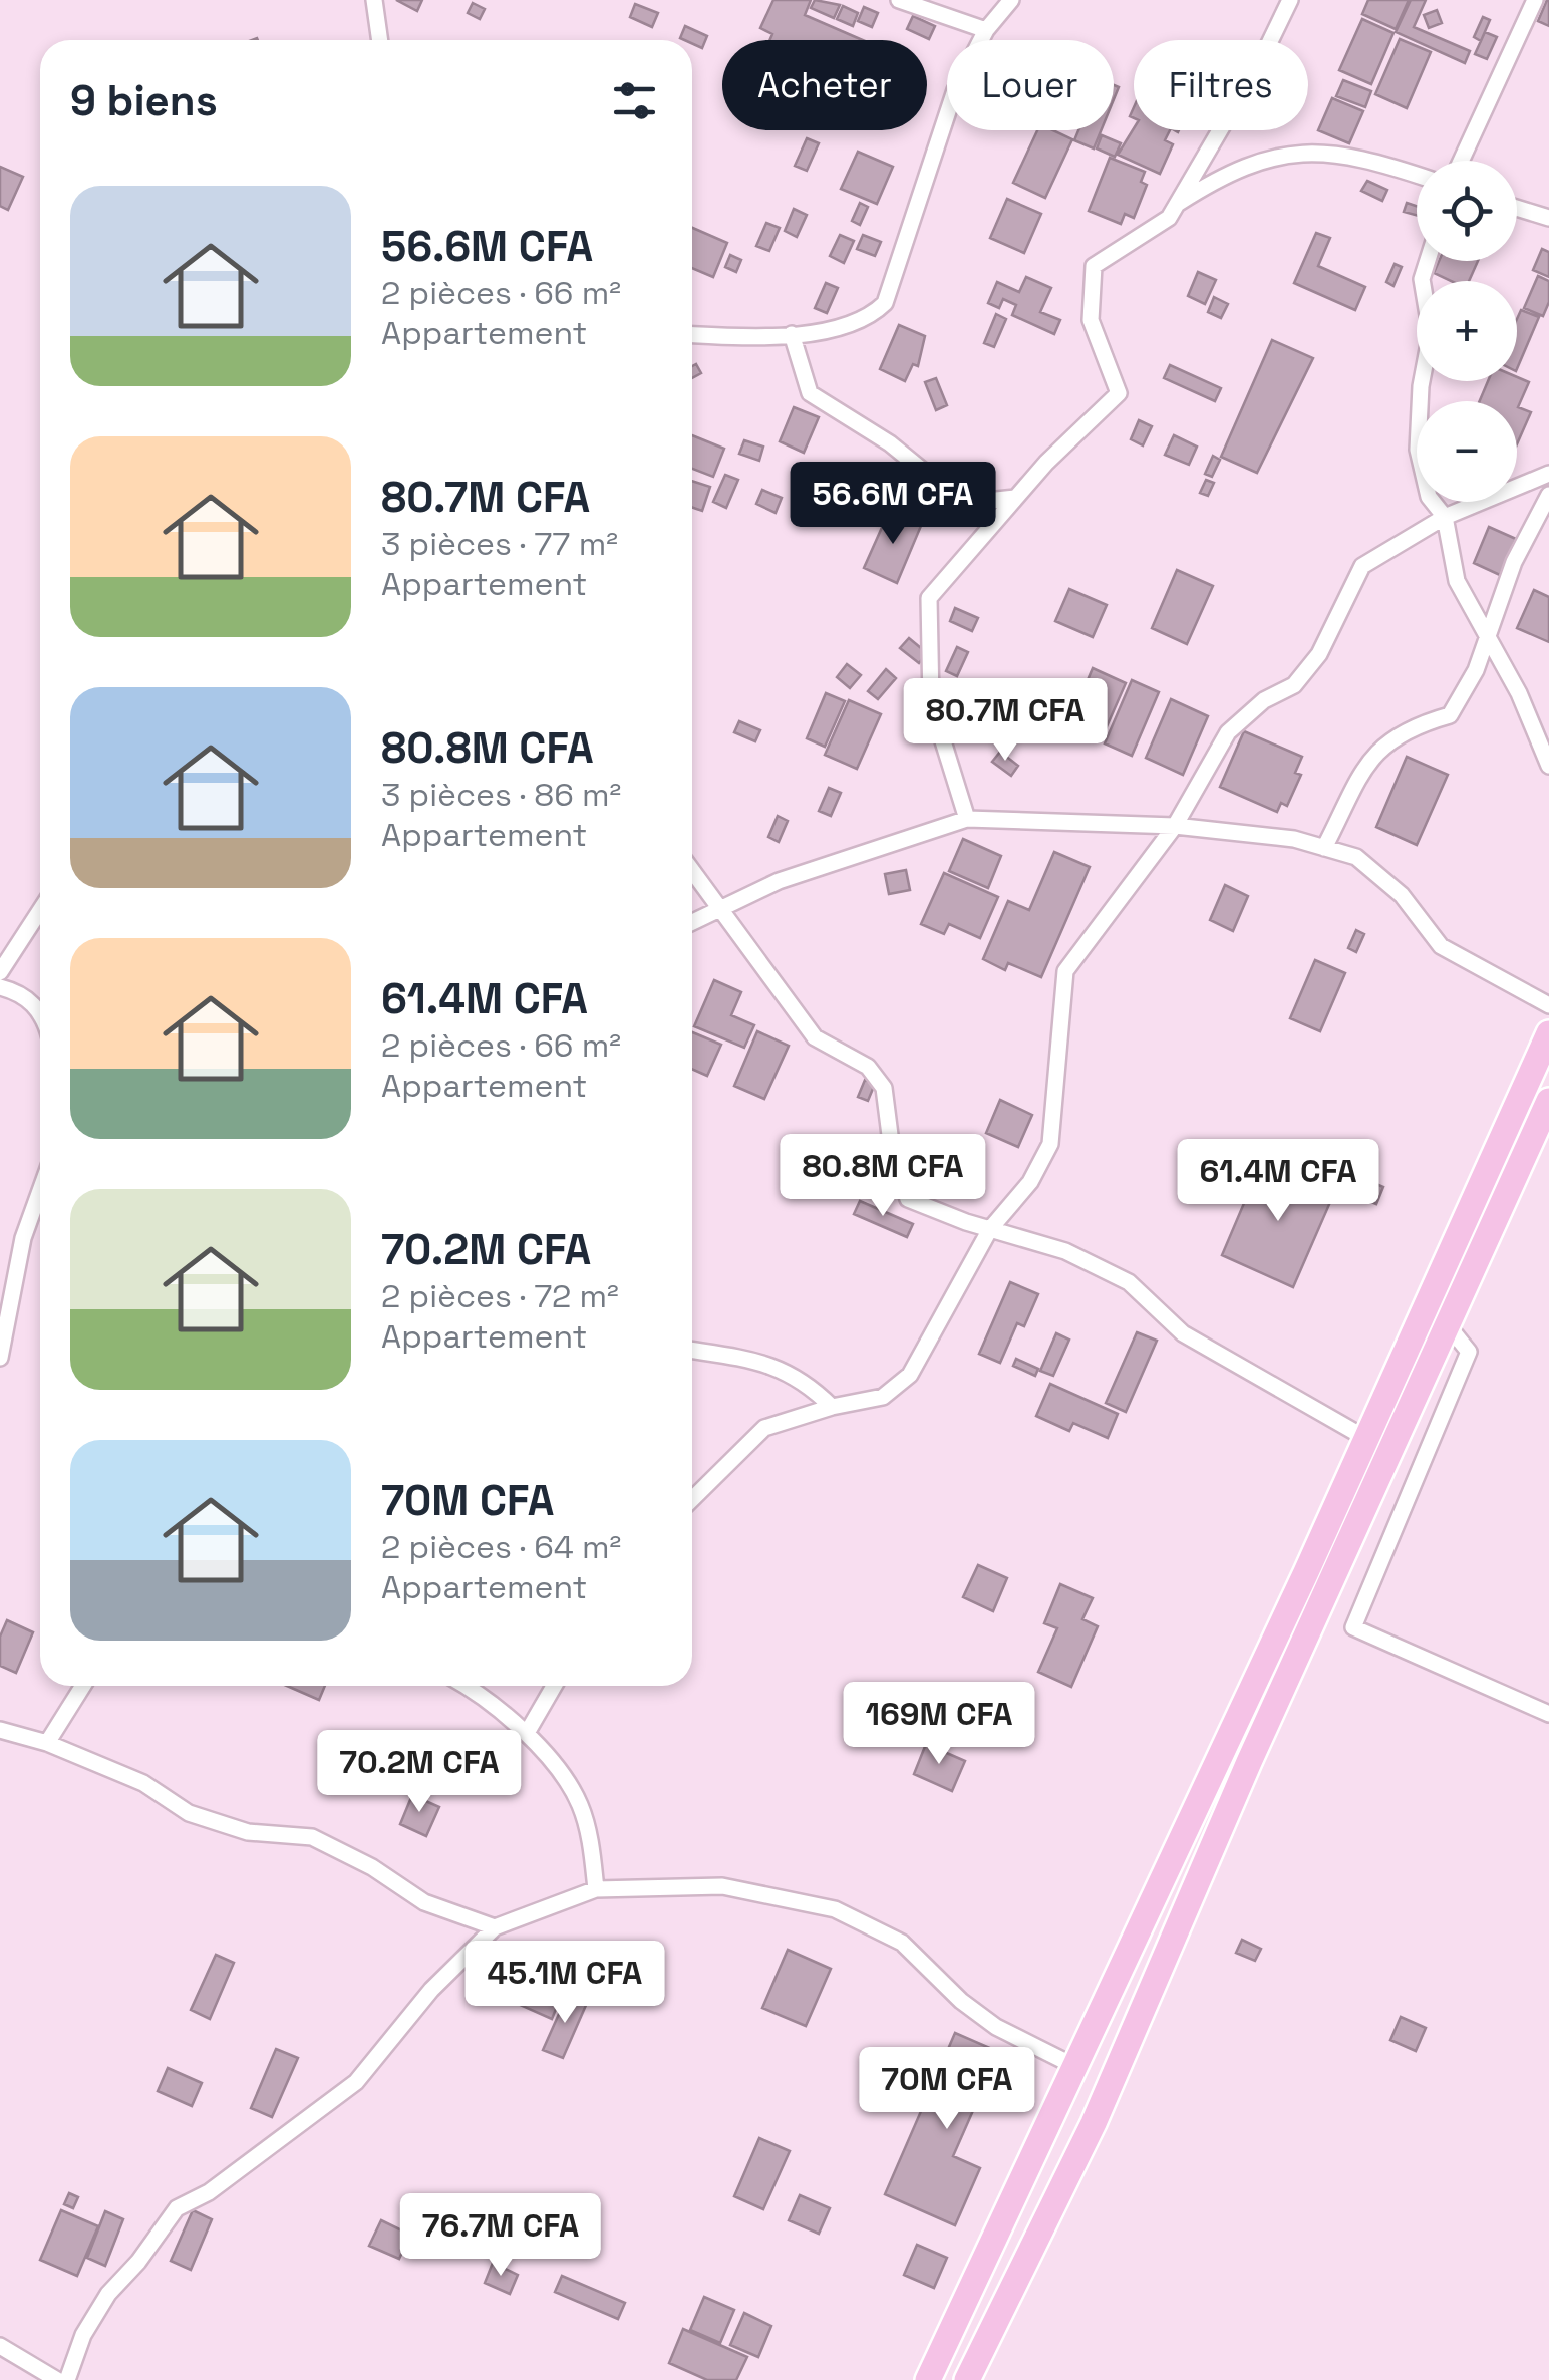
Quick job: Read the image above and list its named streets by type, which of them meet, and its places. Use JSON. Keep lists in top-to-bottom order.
{
  "page": {
    "chip": ["Acheter", "Louer", "Filtres"],
    "heading": "9 biens",
    "map_buttons": ["+", "−"],
    "list": [
      {
        "name": "56.6M CFA",
        "note": "2 pièces · 66 m² · Appartement"
      },
      {
        "name": "80.7M CFA",
        "note": "3 pièces · 77 m² · Appartement"
      },
      {
        "name": "80.8M CFA",
        "note": "3 pièces · 86 m² · Appartement"
      },
      {
        "name": "61.4M CFA",
        "note": "2 pièces · 66 m² · Appartement"
      },
      {
        "name": "70.2M CFA",
        "note": "2 pièces · 72 m² · Appartement"
      },
      {
        "name": "70M CFA",
        "note": "2 pièces · 64 m² · Appartement"
      }
    ],
    "price": [
      "56.6M CFA",
      "80.7M CFA",
      "80.8M CFA",
      "61.4M CFA",
      "169M CFA",
      "70.2M CFA",
      "45.1M CFA",
      "70M CFA",
      "76.7M CFA"
    ]
  }
}
